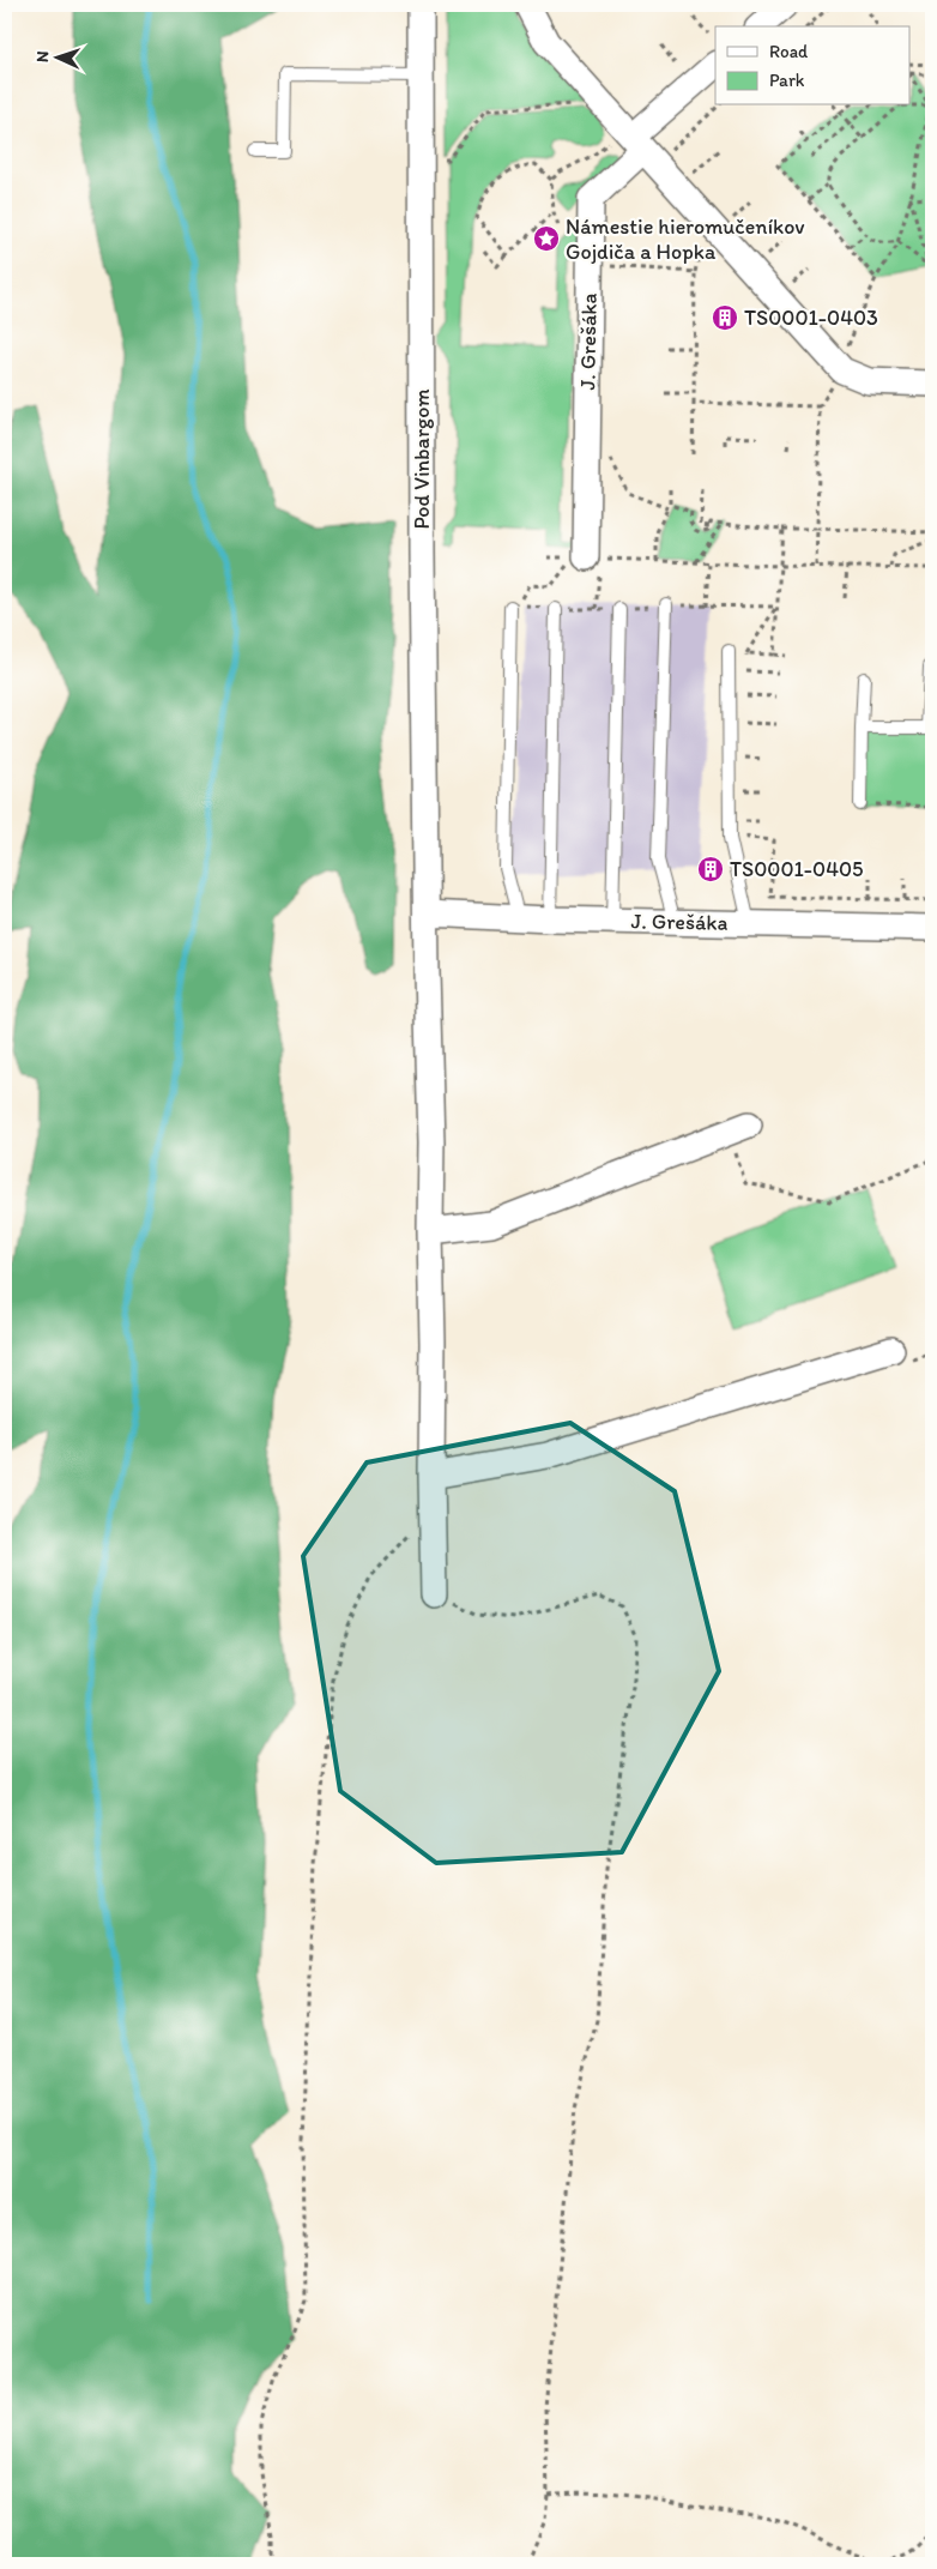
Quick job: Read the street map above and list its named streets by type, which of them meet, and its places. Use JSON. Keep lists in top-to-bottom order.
{
  "streets": {
    "street": ["J. Grešáka", "Pod Vinbargom"]
  },
  "crossings": [
    ["J. Grešáka", "Pod Vinbargom"]
  ],
  "places": {
    "place": ["Námestie hieromučeníkov Gojdiča a Hopka"],
    "building": ["TS0001-0403", "TS0001-0405"]
  },
  "legend": ["Road", "Park"],
  "north": "left"
}
